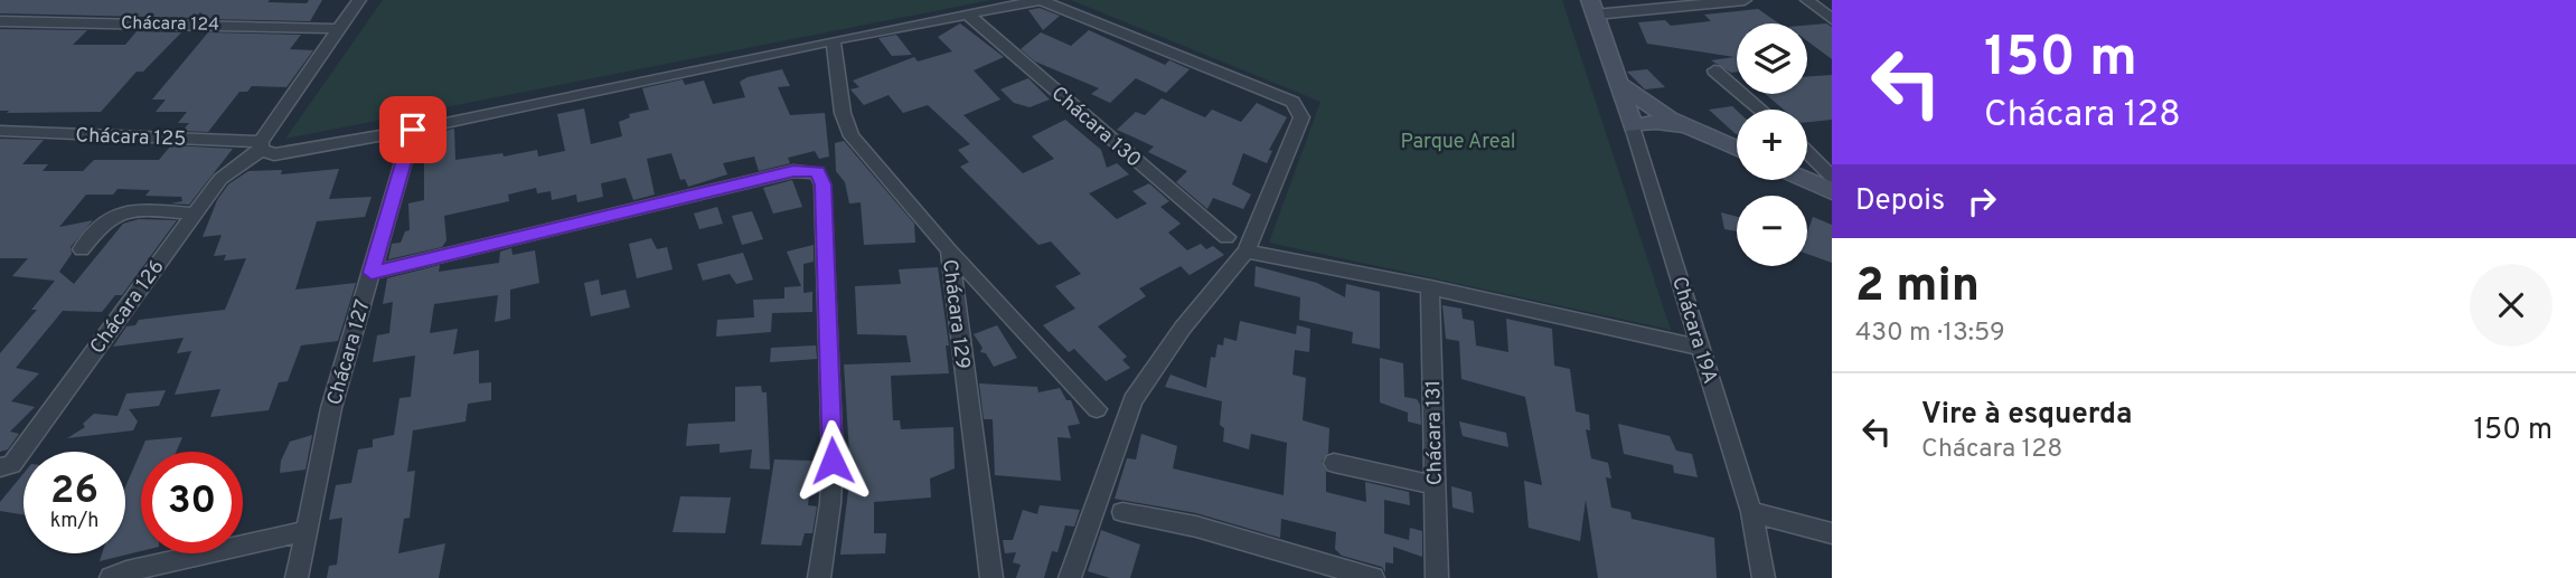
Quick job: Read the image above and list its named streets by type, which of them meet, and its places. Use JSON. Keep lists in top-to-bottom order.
{
  "streets": {
    "street": [
      "Chácara 124",
      "Chácara 130",
      "Chácara 125",
      "Chácara 126",
      "Chácara 129",
      "Chácara 19A",
      "Chácara 127",
      "Chácara 131"
    ]
  },
  "crossings": [
    ["Chácara 124", "Chácara 126"],
    ["Chácara 130", "Chácara 125"],
    ["Chácara 125", "Chácara 126"],
    ["Chácara 125", "Chácara 129"],
    ["Chácara 125", "Chácara 127"]
  ],
  "parks": ["Parque Areal"],
  "page": {
    "turn": ["150 m", "Chácara 128"],
    "map_buttons": ["+", "−"],
    "then": "Depois",
    "heading": ["2 min", "430 m · 13:59"],
    "list": [
      {
        "name": "Vire à esquerda",
        "note": "Chácara 128",
        "value": "150 m"
      }
    ],
    "speed": "26 km/h",
    "limit": "30"
  }
}
